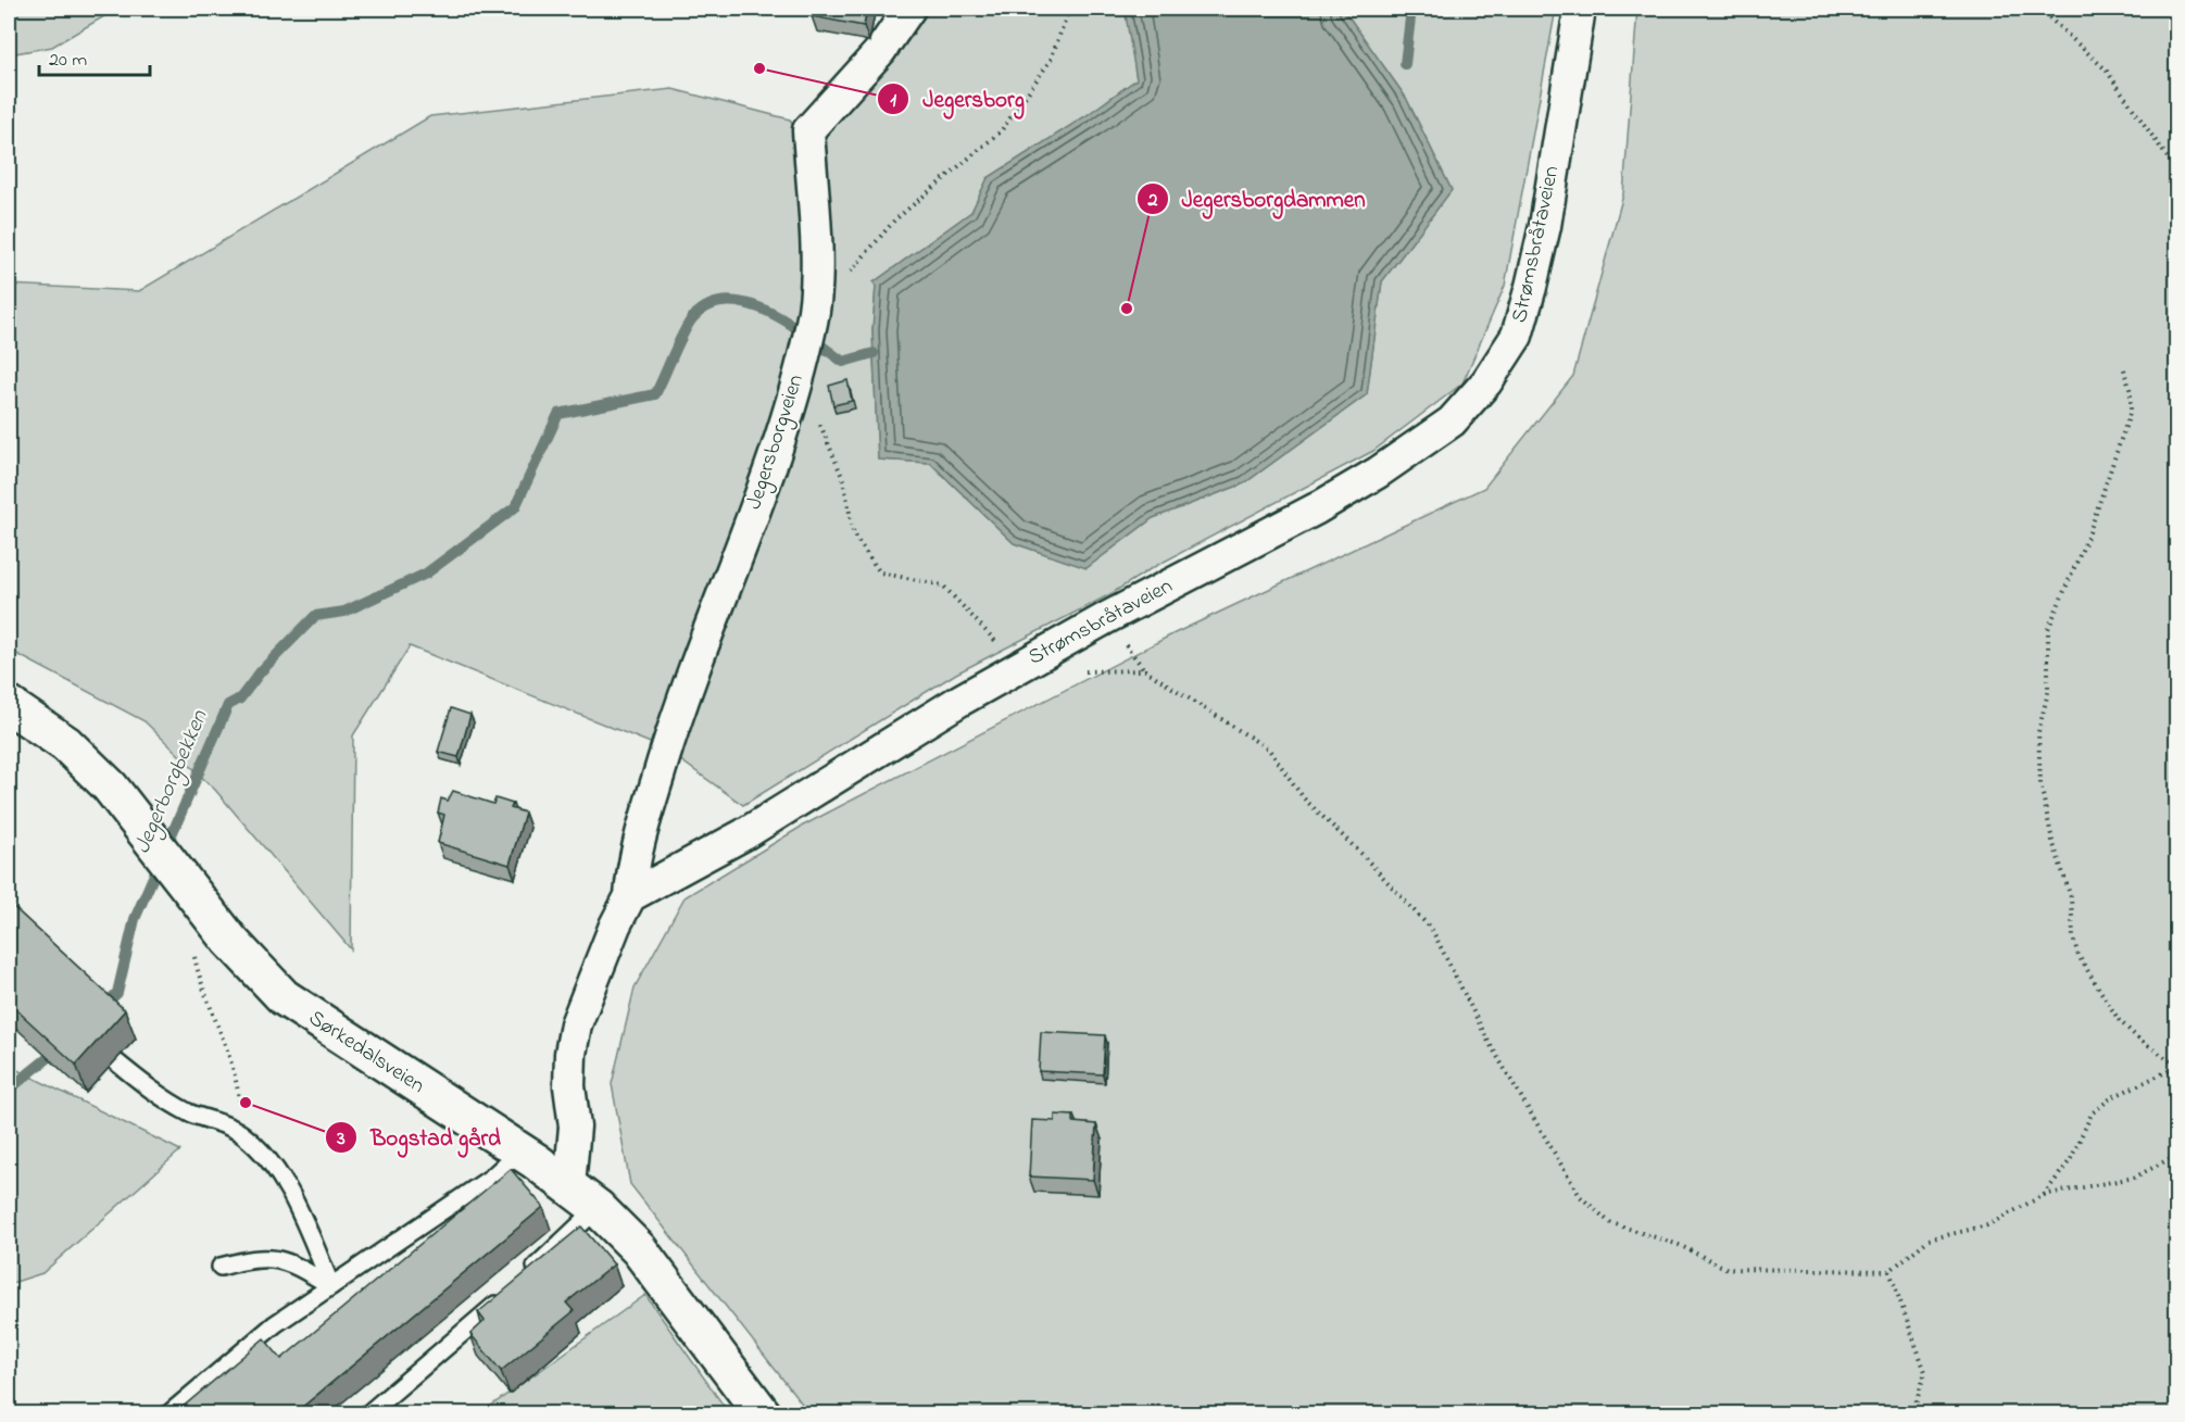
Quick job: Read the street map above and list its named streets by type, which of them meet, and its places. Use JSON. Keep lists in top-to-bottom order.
{
  "streets": {
    "street": ["Strømsbråtaveien", "Jegersborgveien", "Sørkedalsveien"]
  },
  "crossings": [
    ["Strømsbråtaveien", "Jegersborgveien"]
  ],
  "water": ["Jegerborgbekken"],
  "places": ["Jegersborg", "Jegersborgdammen", "Bogstad gård"],
  "scale_bar": "20 m"
}
